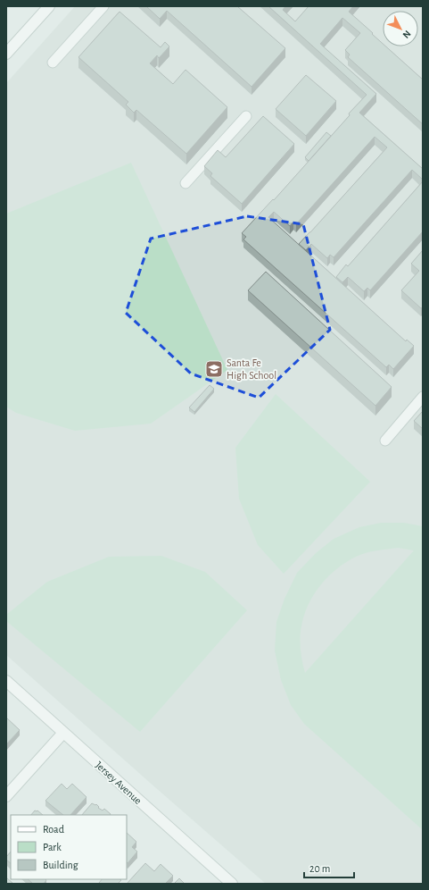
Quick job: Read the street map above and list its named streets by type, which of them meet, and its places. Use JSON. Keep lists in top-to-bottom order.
{
  "streets": {
    "street": ["Jersey Avenue"]
  },
  "places": {
    "school or university": ["Santa Fe High School"]
  },
  "legend": ["Road", "Park", "Building"],
  "scale_bar": "20 m",
  "north": "bottom right"
}
